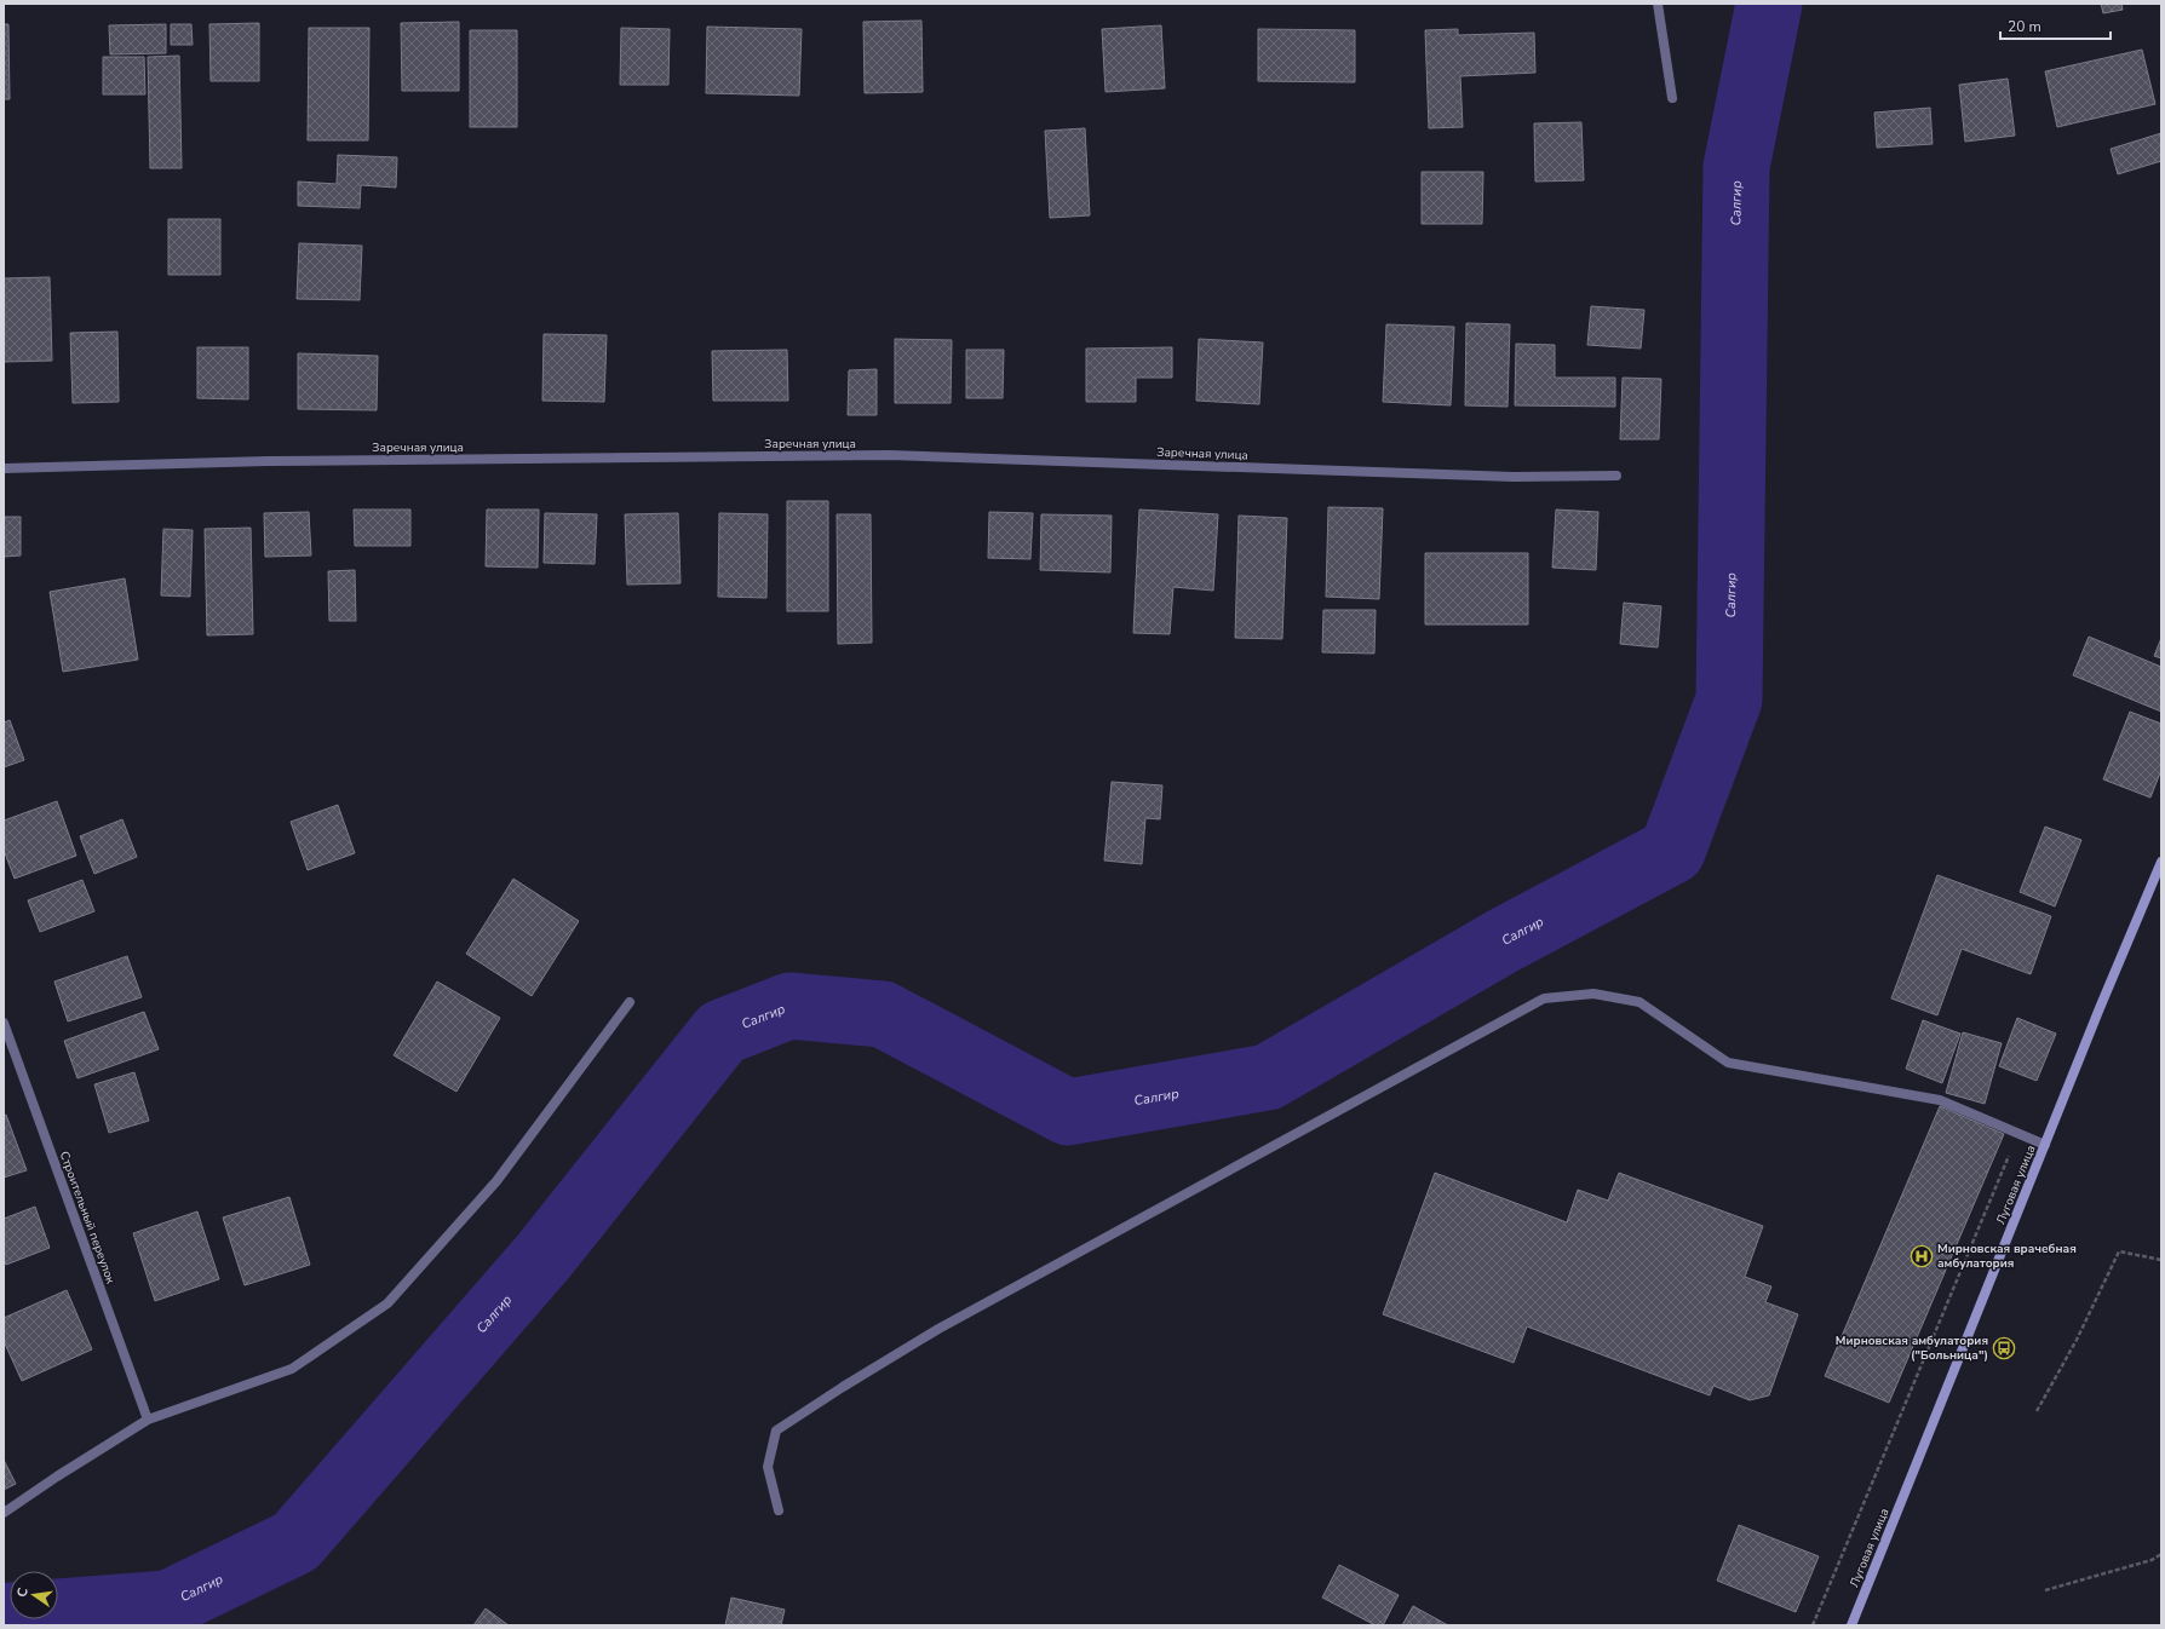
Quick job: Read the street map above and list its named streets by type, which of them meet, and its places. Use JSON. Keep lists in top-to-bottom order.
{
  "streets": {
    "main road": ["Луговая улица"],
    "street": ["Заречная улица", "Строительный переулок"]
  },
  "water": ["Салгир"],
  "places": {
    "hospital": ["Мирновская врачебная амбулатория"],
    "bus stop": ["Мирновская амбулатория (\"Больница\")"]
  },
  "scale_bar": "20 m",
  "north": "left"
}
